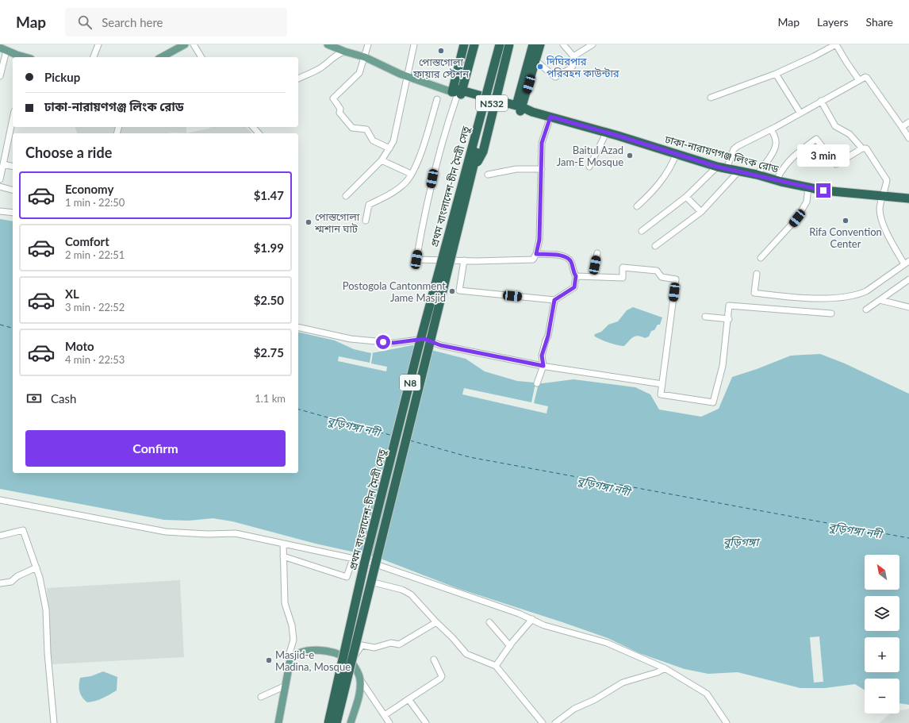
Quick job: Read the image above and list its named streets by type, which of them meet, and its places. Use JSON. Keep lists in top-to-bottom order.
{
  "streets": {
    "highway": [
      "N532",
      "ঢাকা-নারায়ণগঞ্জ লিংক রোড",
      "প্রথম বাংলাদেশ-চীন মৈত্রী সেতু",
      "N8"
    ]
  },
  "crossings": [
    ["প্রথম বাংলাদেশ-চীন মৈত্রী সেতু", "N8"]
  ],
  "water": ["বুড়িগঙ্গা নদী", "বুড়িগঙ্গা"],
  "places": [
    "পোস্তগোলা ফায়ার স্টেশন",
    "দিঘিরপার পরিবহন কাউন্টার",
    "Baitul Azad Jam-E Mosque",
    "Rifa Convention Center",
    "পোস্তগোলা শ্মশান ঘাট",
    "Postogola Cantonment Jame Masjid",
    "Masjid-e Madina, Mosque"
  ],
  "north": "top left",
  "page": {
    "header": "Map",
    "search": "Search here",
    "nav": ["Map", "Layers", "Share"],
    "banner": ["Pickup", "ঢাকা-নারায়ণগঞ্জ লিংক রোড"],
    "heading": "Choose a ride",
    "bubble": "3 min",
    "list": [
      {
        "name": "Economy",
        "note": "1 min · 22:50",
        "value": "$1.47"
      },
      {
        "name": "Comfort",
        "note": "2 min · 22:51",
        "value": "$1.99"
      },
      {
        "name": "XL",
        "note": "3 min · 22:52",
        "value": "$2.50"
      },
      {
        "name": "Moto",
        "note": "4 min · 22:53",
        "value": "$2.75"
      }
    ],
    "pay": ["Cash", "1.1 km"],
    "buttons": "Confirm",
    "map_buttons": ["+", "−"]
  }
}
